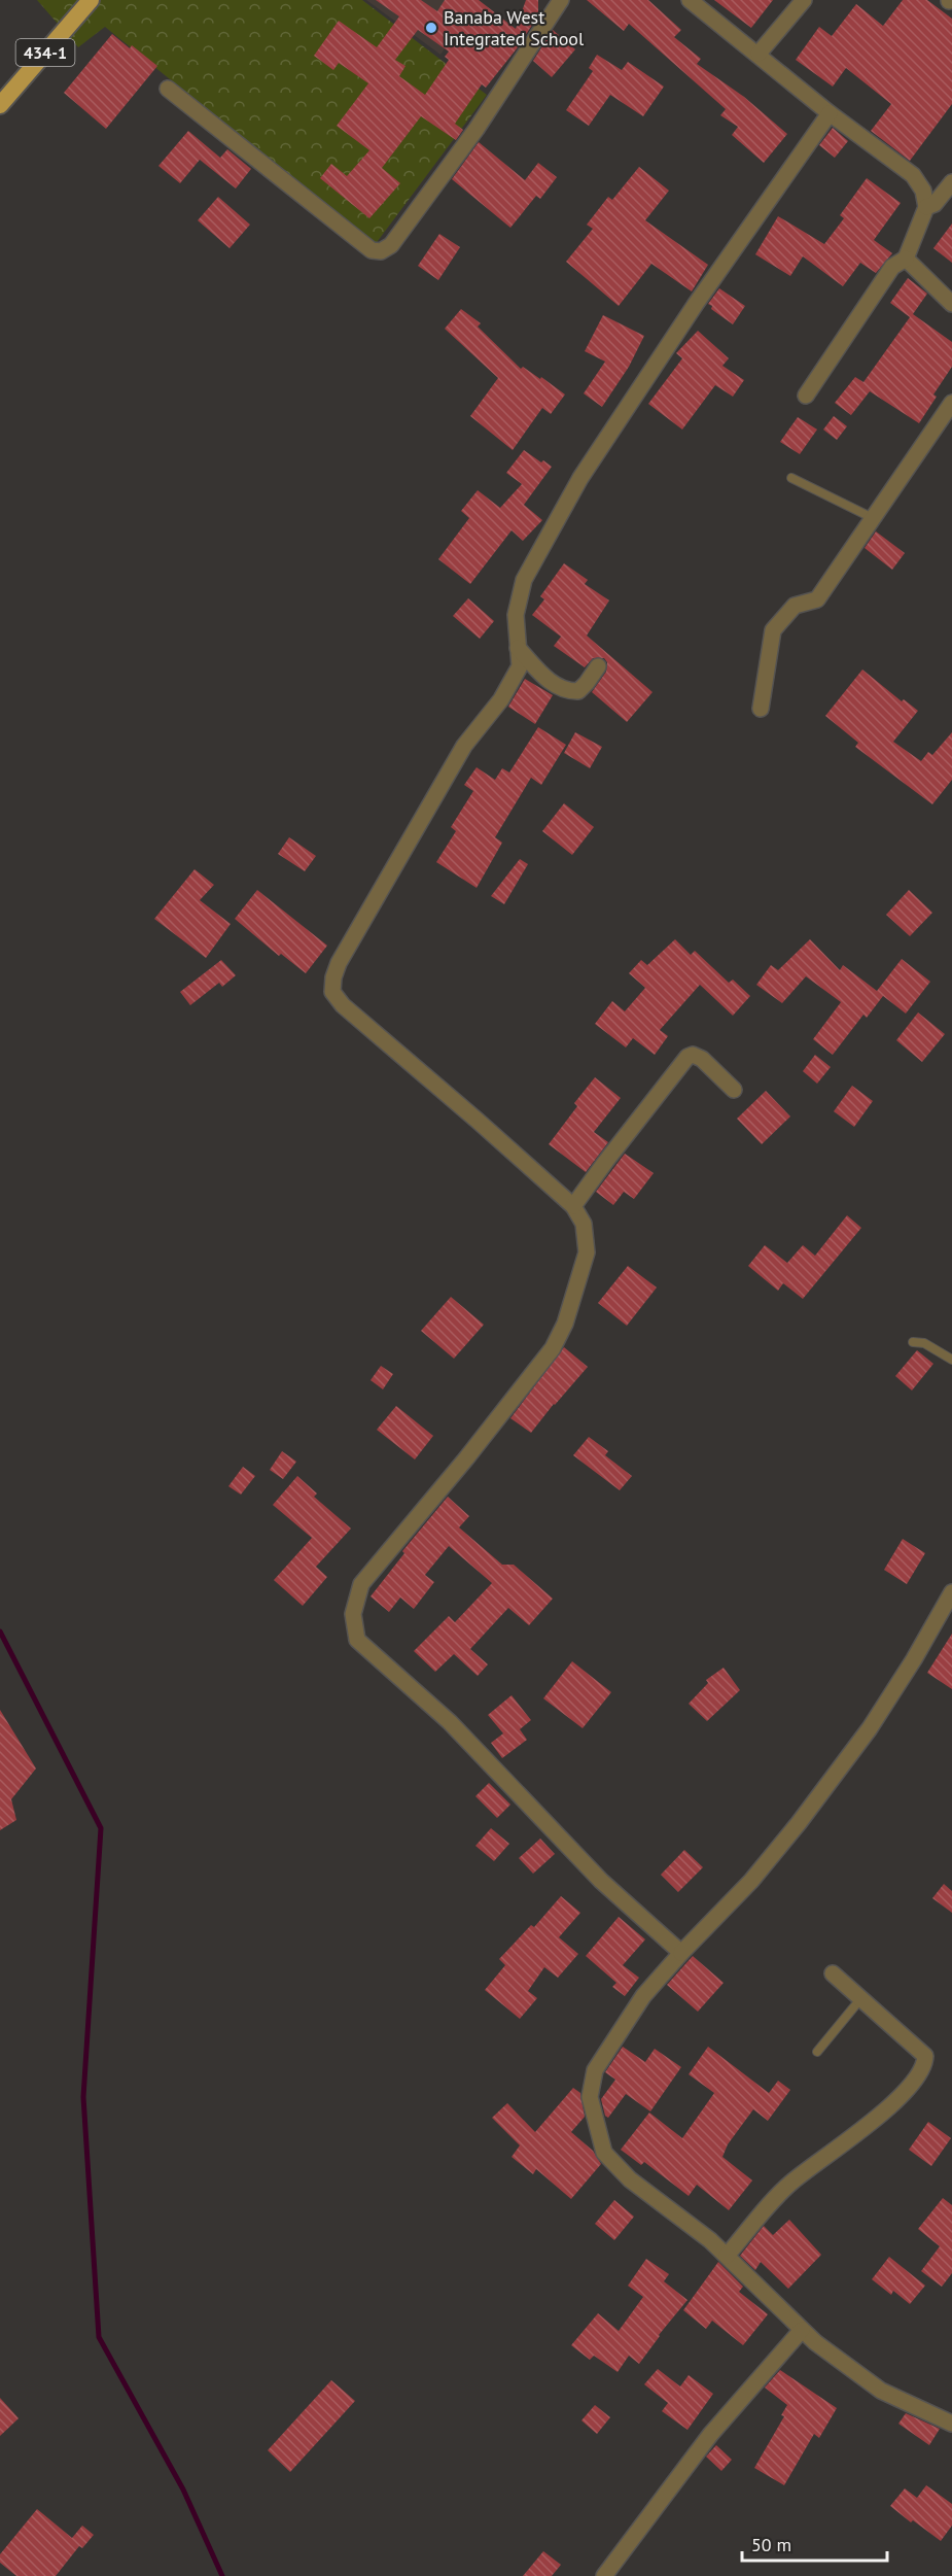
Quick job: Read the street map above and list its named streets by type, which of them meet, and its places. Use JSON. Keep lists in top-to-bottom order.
{
  "streets": {
    "main road": ["434-1"]
  },
  "places": ["Banaba West Integrated School"],
  "scale_bar": "50 m"
}
